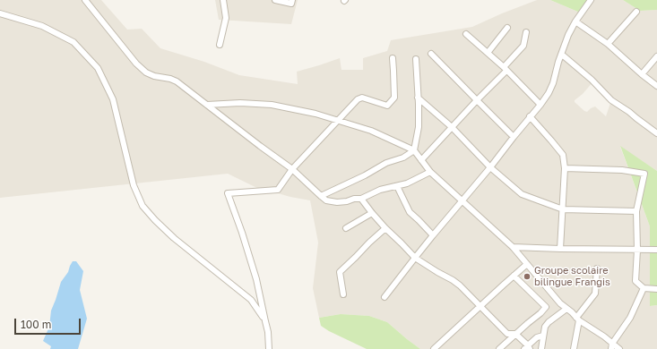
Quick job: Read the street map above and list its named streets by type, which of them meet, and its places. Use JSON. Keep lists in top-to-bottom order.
{
  "places": ["Groupe scolaire bilingue Frangis"],
  "scale_bar": "100 m"
}
